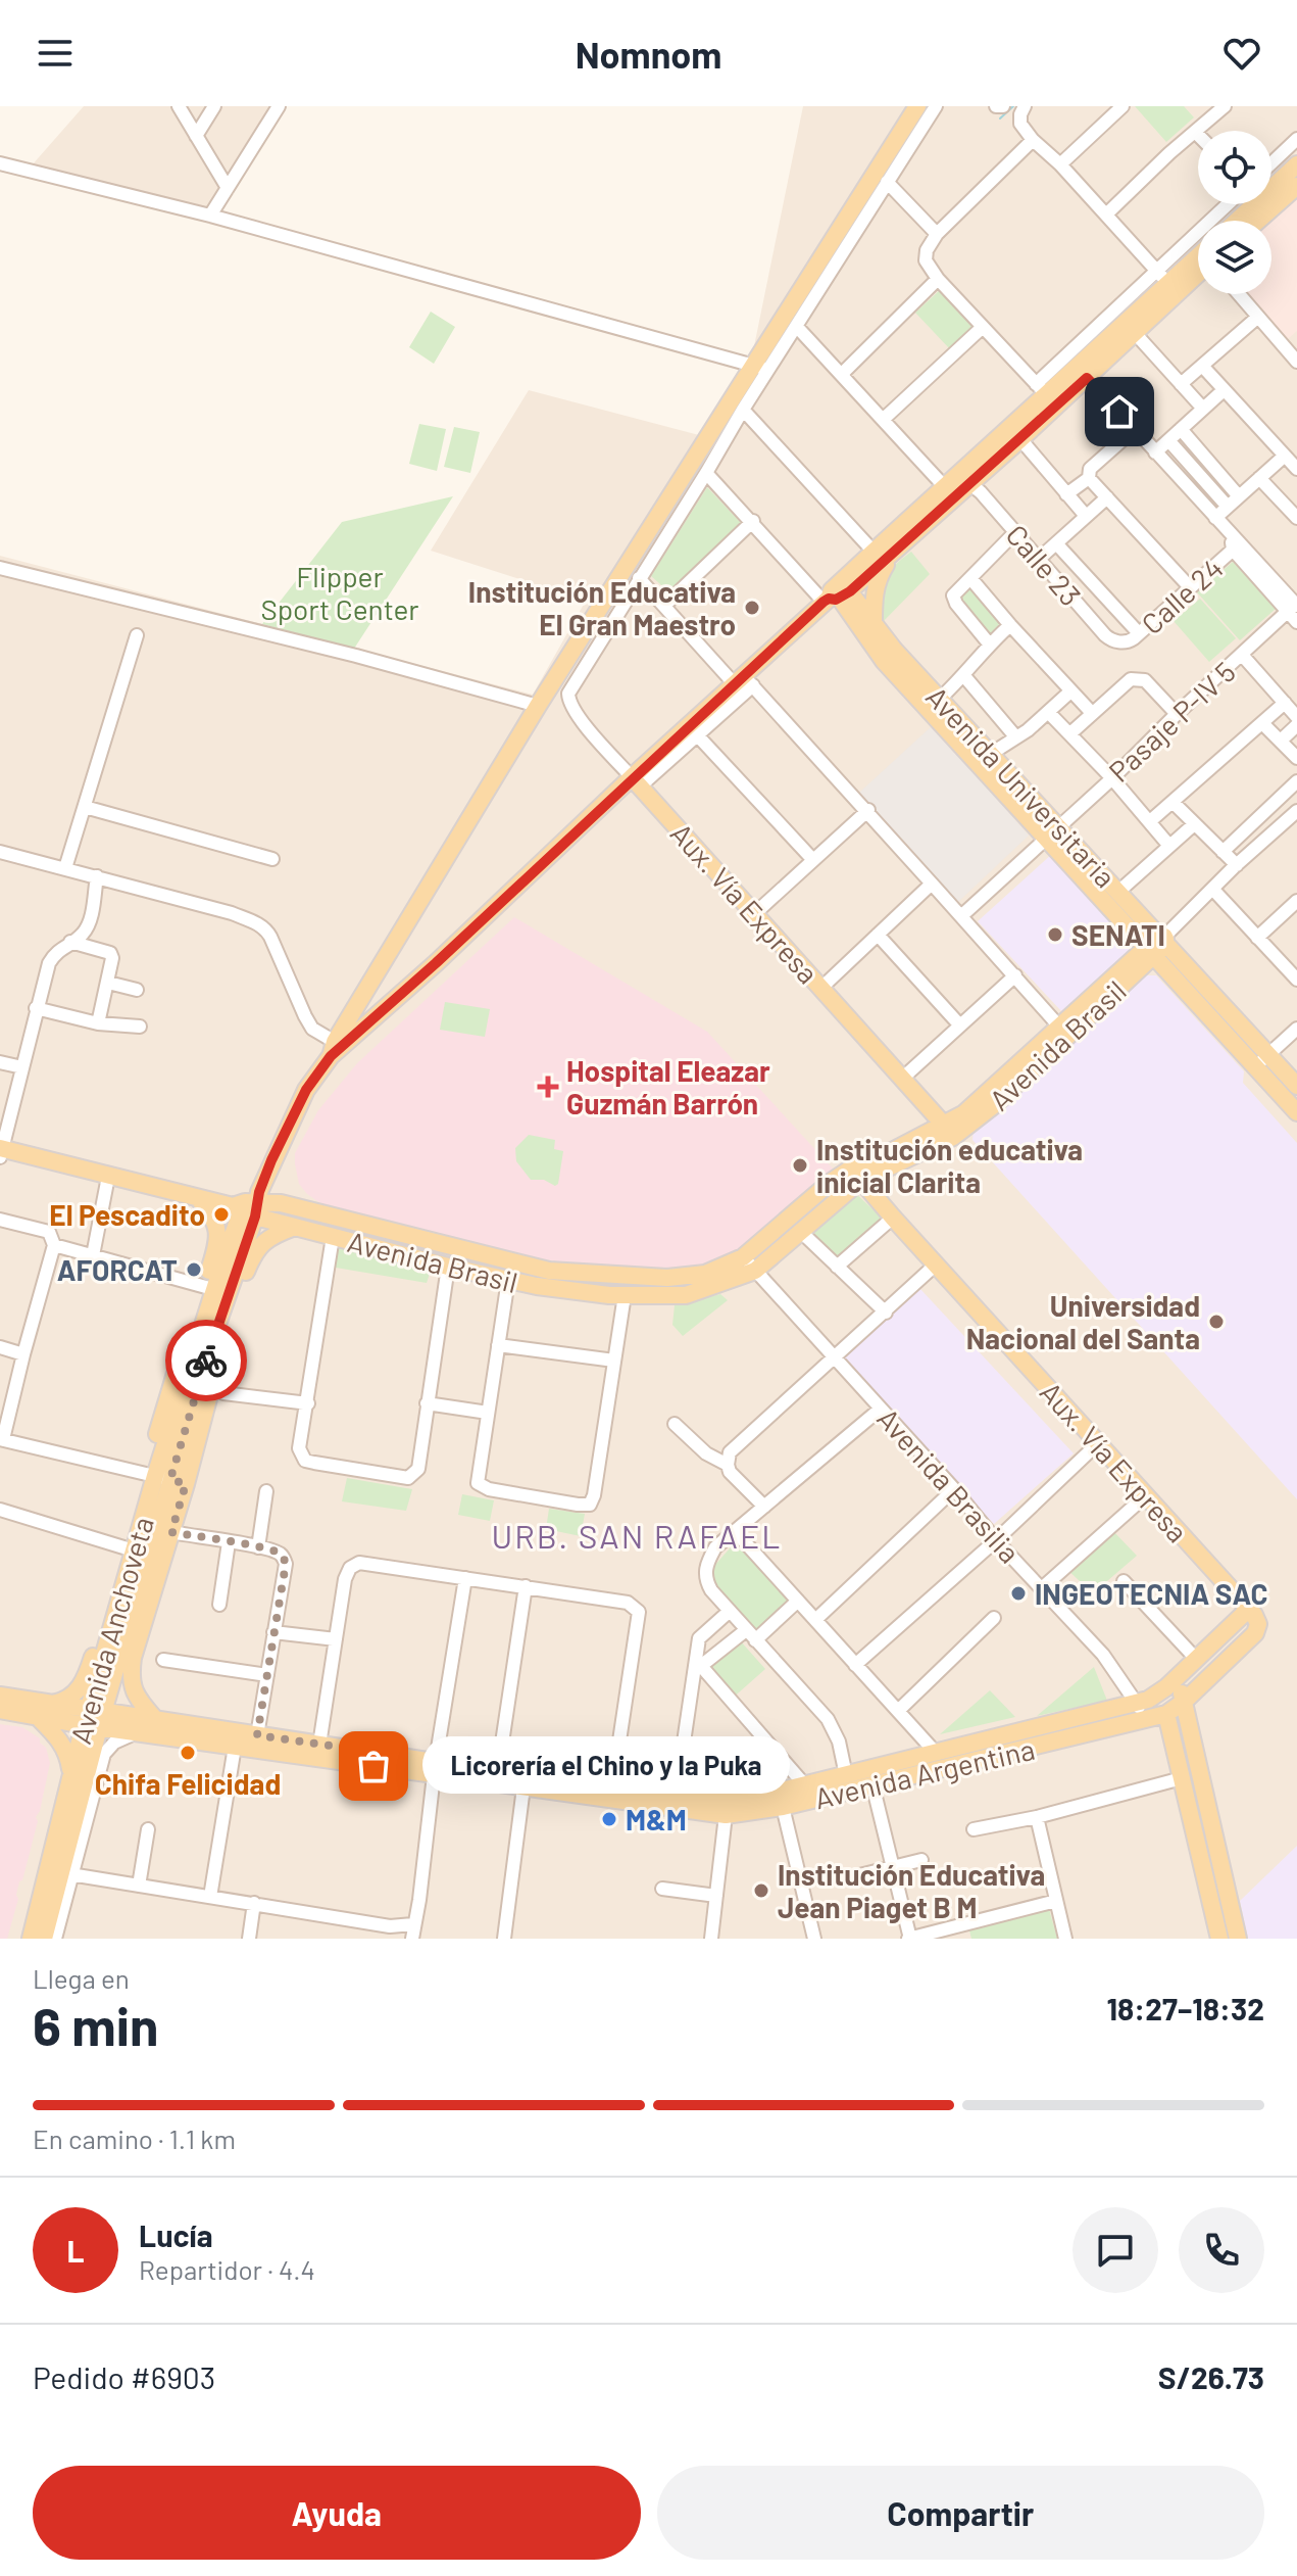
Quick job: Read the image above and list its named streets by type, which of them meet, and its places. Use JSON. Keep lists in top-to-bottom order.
{
  "streets": {
    "main road": [
      "Avenida Universitaria",
      "Aux. Vía Expresa",
      "Avenida Brasil",
      "Avenida Anchoveta",
      "Avenida Argentina"
    ],
    "street": [
      "Calle 23",
      "Calle 24",
      "Pasaje P-IV 5",
      "Avenida Brasilia"
    ]
  },
  "crossings": [
    ["Calle 23", "Calle 24"],
    ["Calle 23", "Avenida Anchoveta"],
    ["Pasaje P-IV 5", "Avenida Universitaria"],
    ["Avenida Universitaria", "Avenida Brasil"],
    ["Avenida Universitaria", "Avenida Anchoveta"],
    ["Aux. Vía Expresa", "Avenida Brasil"],
    ["Aux. Vía Expresa", "Avenida Anchoveta"],
    ["Aux. Vía Expresa", "Avenida Argentina"],
    ["Avenida Brasil", "Avenida Brasilia"],
    ["Avenida Brasil", "Avenida Anchoveta"],
    ["Avenida Brasilia", "Avenida Argentina"],
    ["Avenida Anchoveta", "Avenida Argentina"]
  ],
  "districts": ["URB. SAN RAFAEL"],
  "parks": ["Flipper Sport Center"],
  "places": {
    "other": [
      "Institución Educativa El Gran Maestro",
      "SENATI",
      "Institución educativa inicial Clarita",
      "El Pescadito",
      "AFORCAT",
      "Universidad Nacional del Santa",
      "INGEOTECNIA SAC",
      "Chifa Felicidad",
      "Licorería el Chino y la Puka",
      "M&M",
      "Institución Educativa Jean Piaget B M"
    ],
    "health": ["Hospital Eleazar Guzmán Barrón"]
  },
  "page": {
    "header": "Nomnom",
    "bubble": "Licorería el Chino y la Puka",
    "heading": ["6 min", "Llega en", "18:27–18:32"],
    "panel": [
      "Lucía",
      "Repartidor · 4.4",
      "Pedido #6903",
      "S/26.73"
    ],
    "bar": "En camino · 1.1 km",
    "round": "L",
    "buttons": ["Ayuda", "Compartir"]
  }
}
